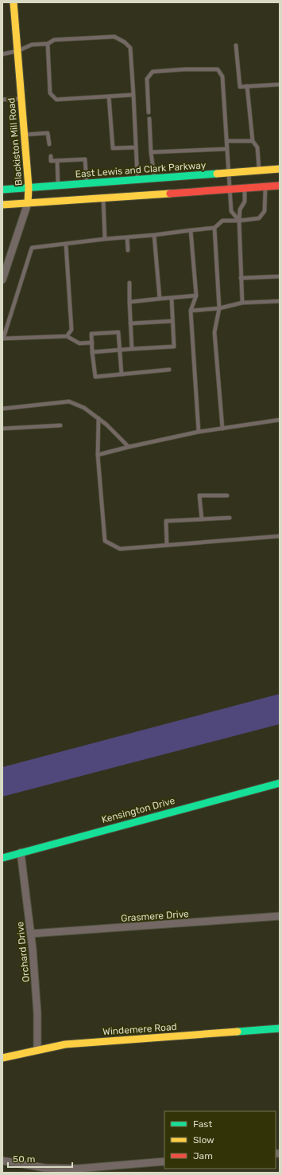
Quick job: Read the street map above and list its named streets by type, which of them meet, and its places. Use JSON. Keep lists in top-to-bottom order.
{
  "streets": {
    "main road": [
      "Blackiston Mill Road",
      "East Lewis and Clark Parkway",
      "Kensington Drive",
      "Windemere Road"
    ],
    "street": ["Grasmere Drive", "Orchard Drive"]
  },
  "crossings": [
    ["Blackiston Mill Road", "East Lewis and Clark Parkway"],
    ["Kensington Drive", "Orchard Drive"],
    ["Grasmere Drive", "Orchard Drive"],
    ["Orchard Drive", "Windemere Road"]
  ],
  "legend": ["Fast", "Slow", "Jam"],
  "scale_bar": "50 m"
}
